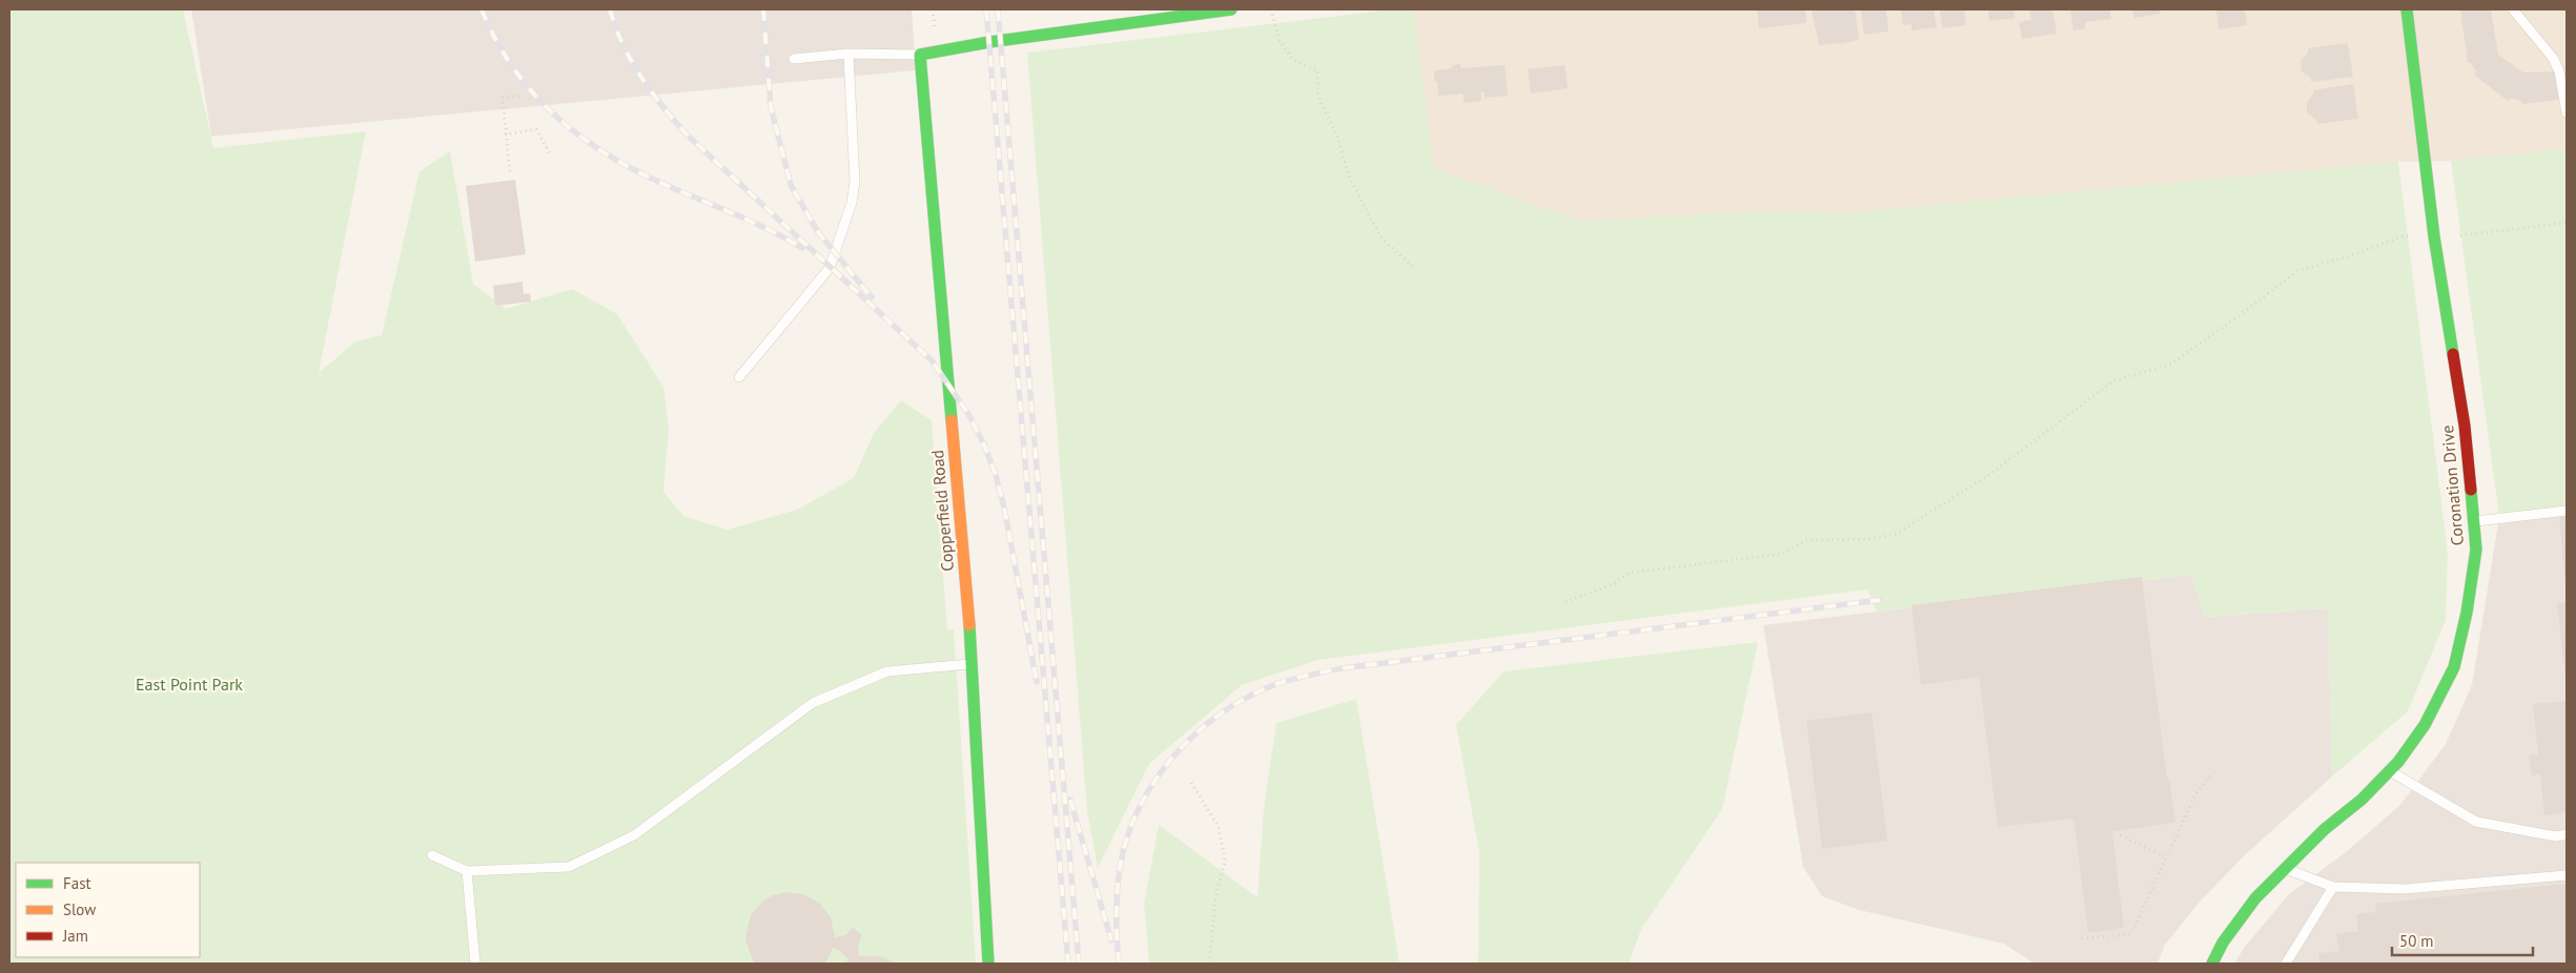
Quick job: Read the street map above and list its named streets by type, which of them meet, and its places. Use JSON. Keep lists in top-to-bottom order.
{
  "streets": {
    "street": ["Coronation Drive", "Copperfield Road"]
  },
  "parks": ["East Point Park"],
  "legend": ["Fast", "Slow", "Jam"],
  "scale_bar": "50 m"
}
